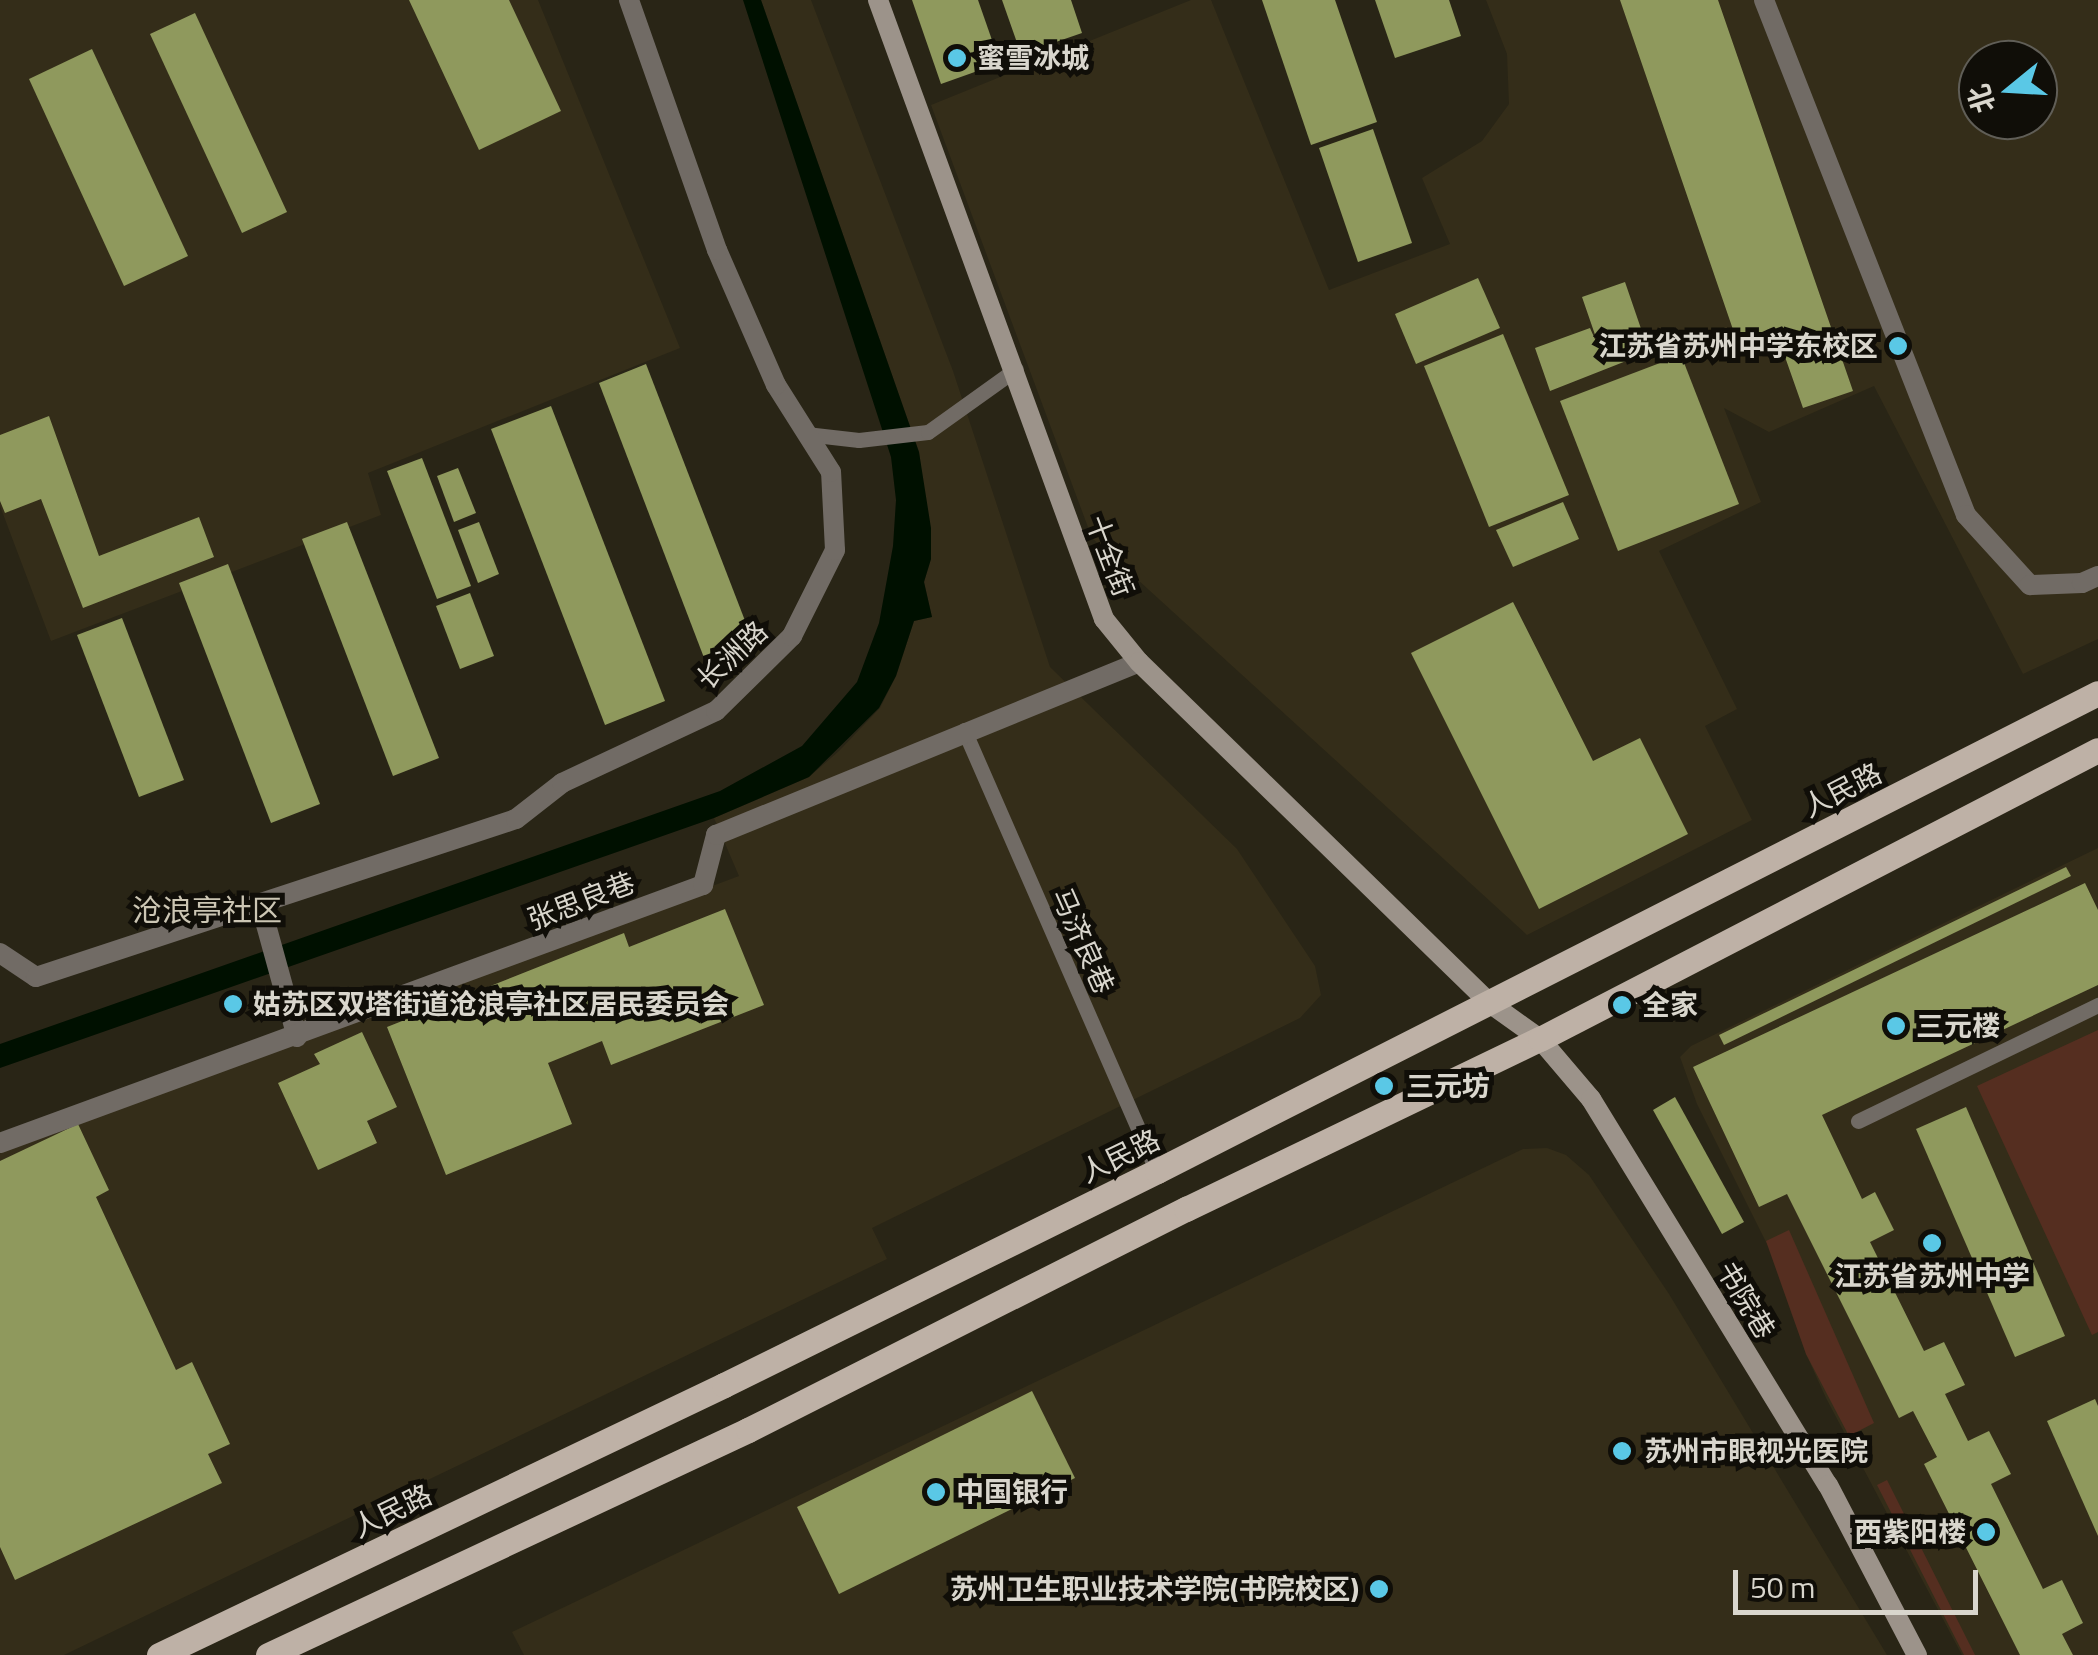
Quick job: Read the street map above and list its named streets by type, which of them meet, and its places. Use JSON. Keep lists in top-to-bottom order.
{
  "streets": {
    "main road": ["十全街", "人民路", "书院巷"],
    "street": ["长洲路", "张思良巷"],
    "lane": ["马济良巷"]
  },
  "crossings": [
    ["十全街", "人民路"],
    ["十全街", "张思良巷"],
    ["十全街", "书院巷"],
    ["人民路", "马济良巷"],
    ["人民路", "书院巷"],
    ["张思良巷", "马济良巷"]
  ],
  "districts": ["沧浪亭社区"],
  "places": [
    "蜜雪冰城",
    "江苏省苏州中学东校区",
    "姑苏区双塔街道沧浪亭社区居民委员会",
    "全家",
    "三元楼",
    "三元坊",
    "江苏省苏州中学",
    "苏州市眼视光医院",
    "中国银行",
    "西紫阳楼",
    "苏州卫生职业技术学院(书院校区)"
  ],
  "scale_bar": "50 m",
  "north": "left"
}
